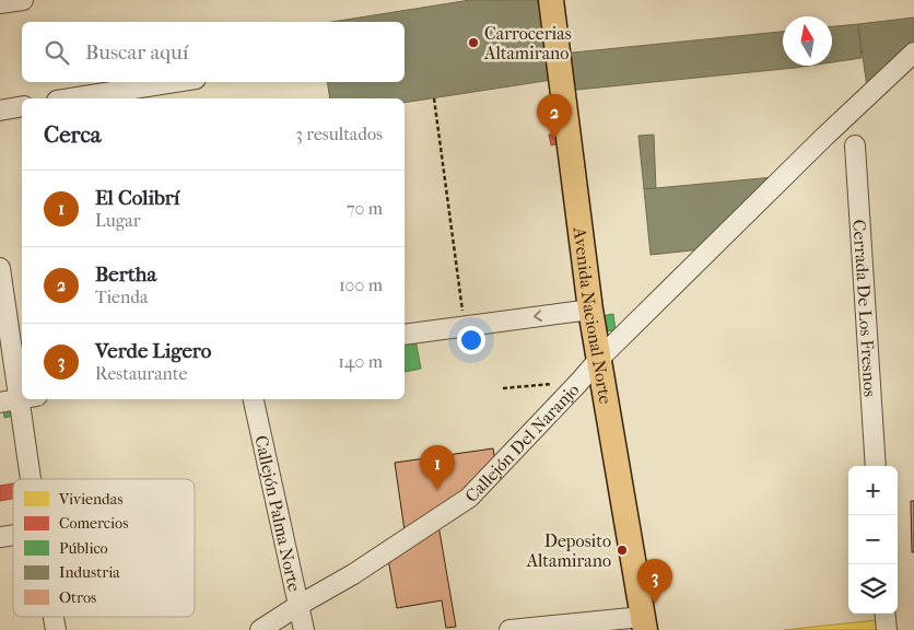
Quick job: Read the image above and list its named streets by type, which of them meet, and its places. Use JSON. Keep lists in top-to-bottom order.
{
  "streets": {
    "main road": ["Avenida Nacional Norte"],
    "street": ["Cerrada De Los Fresnos", "Callejón Del Naranjo", "Callejón Palma Norte"]
  },
  "crossings": [
    ["Avenida Nacional Norte", "Callejón Del Naranjo"],
    ["Callejón Del Naranjo", "Callejón Palma Norte"]
  ],
  "places": ["Carrocerias Altamirano", "Deposito Altamirano"],
  "legend": [
    "Viviendas",
    "Comercios",
    "Público",
    "Industria",
    "Otros"
  ],
  "north": "top",
  "page": {
    "search": "Buscar aquí",
    "pins": ["2", "1", "3"],
    "heading": ["Cerca", "3 resultados"],
    "list": [
      {
        "mark": "1",
        "name": "El Colibrí",
        "note": "Lugar",
        "value": "70 m"
      },
      {
        "mark": "2",
        "name": "Bertha",
        "note": "Tienda",
        "value": "100 m"
      },
      {
        "mark": "3",
        "name": "Verde Ligero",
        "note": "Restaurante",
        "value": "140 m"
      }
    ],
    "map_buttons": ["+", "−"]
  }
}
